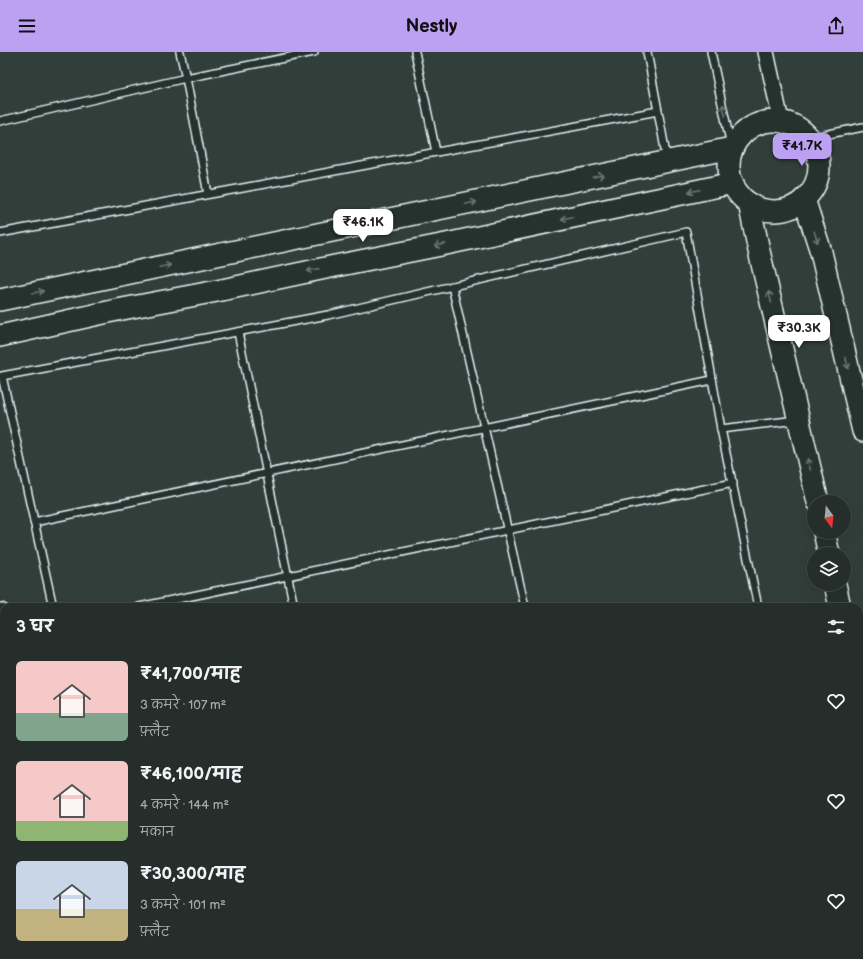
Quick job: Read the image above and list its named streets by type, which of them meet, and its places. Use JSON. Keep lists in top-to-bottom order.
{
  "north": "bottom",
  "page": {
    "header": "Nestly",
    "price": ["₹41.7K", "₹46.1K", "₹30.3K"],
    "heading": "3 घर",
    "list": [
      {
        "name": "₹41,700/माह",
        "note": "3 कमरे · 107 m² · फ़्लैट"
      },
      {
        "name": "₹46,100/माह",
        "note": "4 कमरे · 144 m² · मकान"
      },
      {
        "name": "₹30,300/माह",
        "note": "3 कमरे · 101 m² · फ़्लैट"
      }
    ]
  }
}
